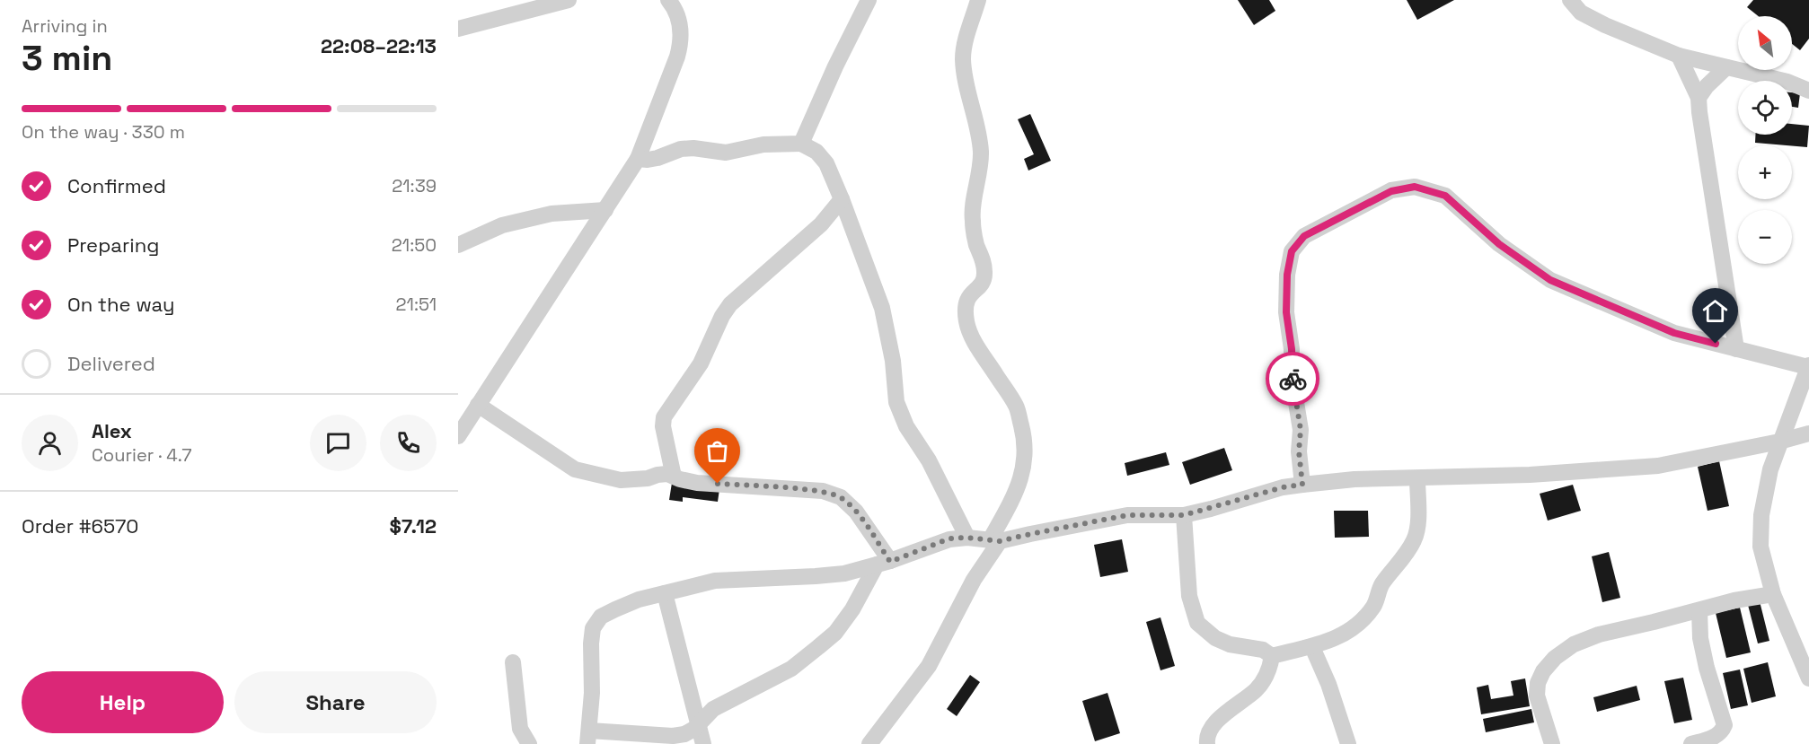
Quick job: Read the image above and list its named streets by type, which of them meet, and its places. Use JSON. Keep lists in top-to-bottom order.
{
  "north": "top left",
  "page": {
    "heading": ["3 min", "Arriving in", "22:08–22:13"],
    "panel": [
      "Alex",
      "Courier · 4.7",
      "Order #6570",
      "$7.12"
    ],
    "map_buttons": ["+", "−"],
    "bar": "On the way · 330 m",
    "list": [
      ["Confirmed", "21:39"],
      ["Preparing", "21:50"],
      ["On the way", "21:51"],
      "Delivered"
    ],
    "buttons": ["Help", "Share"]
  }
}
